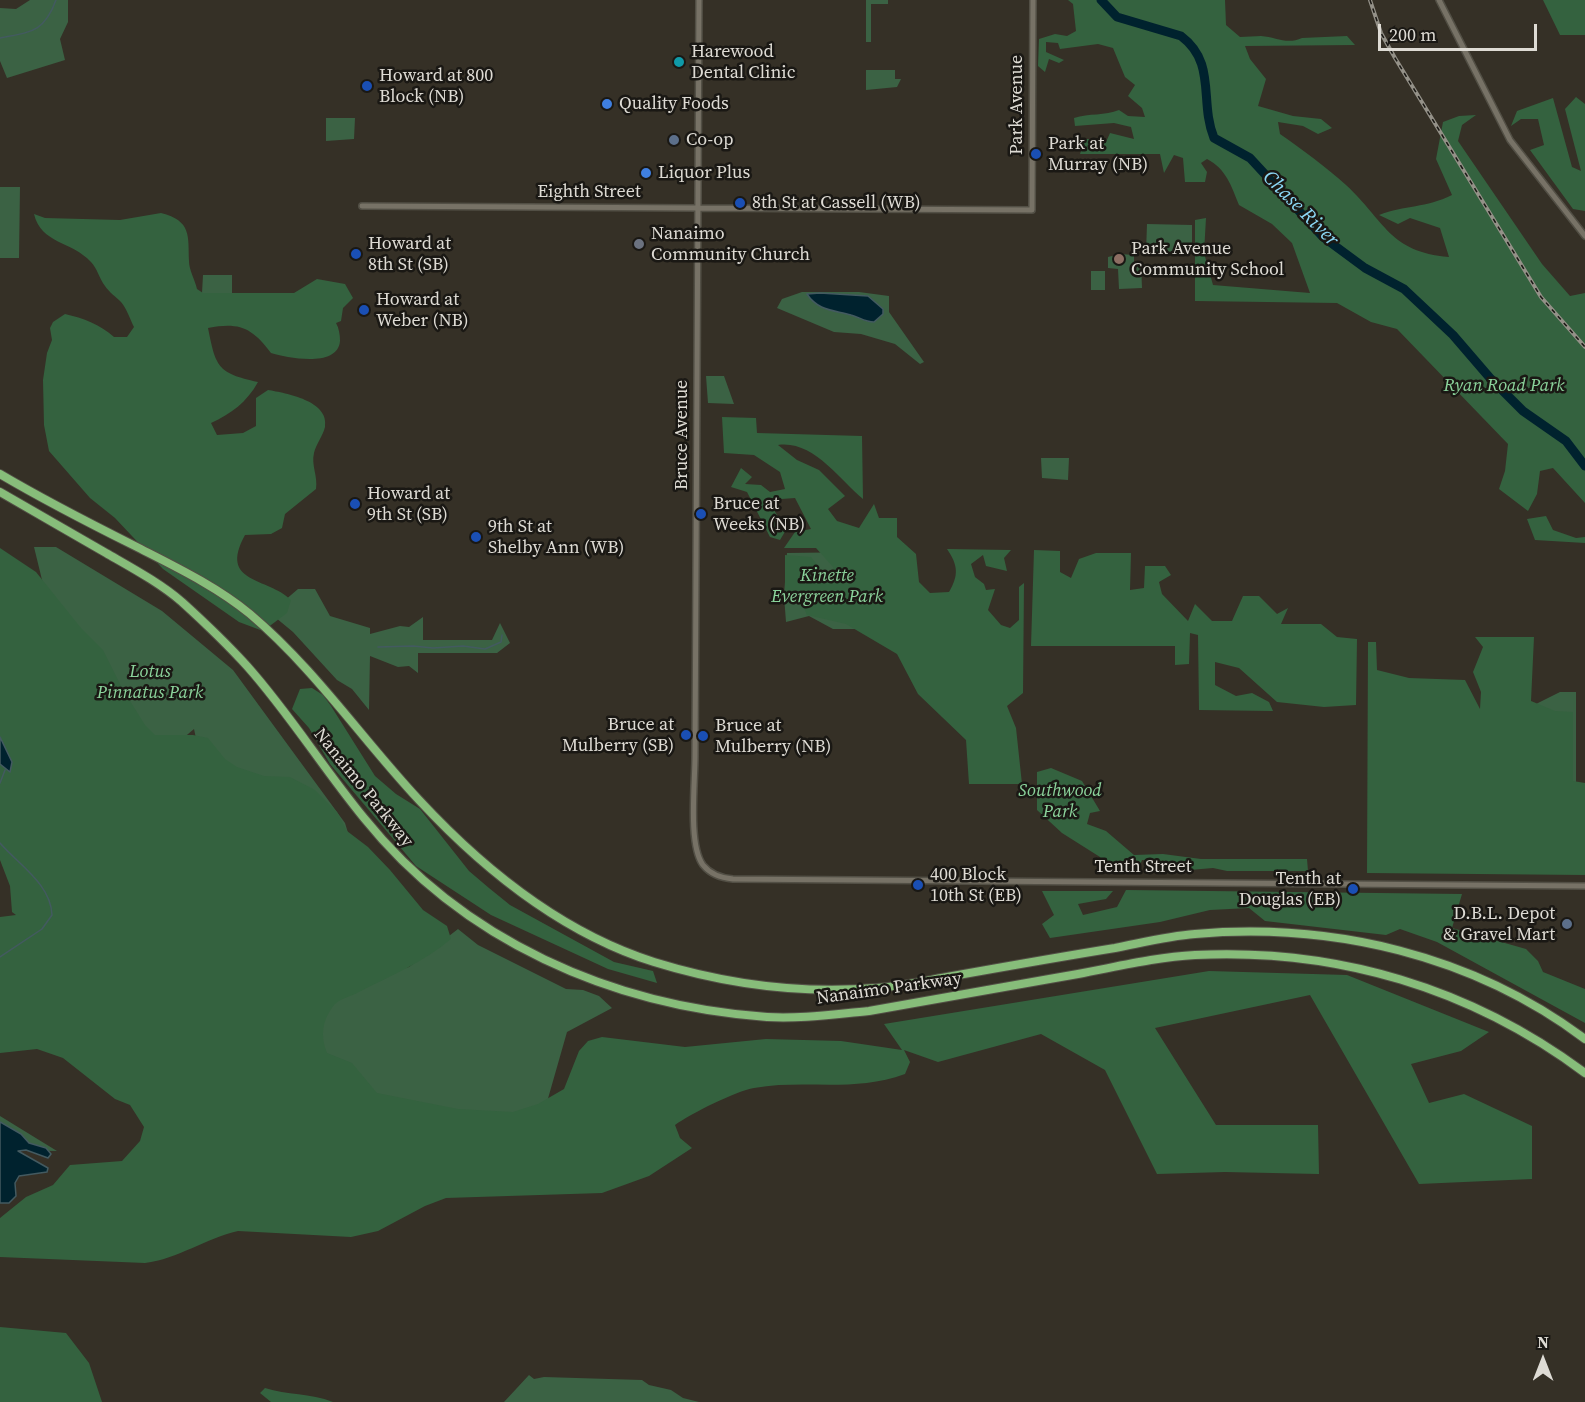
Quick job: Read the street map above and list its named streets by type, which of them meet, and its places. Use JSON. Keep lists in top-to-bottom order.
{
  "streets": {
    "highway": ["Nanaimo Parkway"],
    "street": [
      "Park Avenue",
      "Eighth Street",
      "Bruce Avenue",
      "Tenth Street"
    ]
  },
  "crossings": [
    ["Park Avenue", "Eighth Street"],
    ["Eighth Street", "Bruce Avenue"],
    ["Bruce Avenue", "Tenth Street"]
  ],
  "water": ["Chase River"],
  "parks": [
    "Ryan Road Park",
    "Kinette Evergreen Park",
    "Lotus Pinnatus Park",
    "Southwood Park"
  ],
  "places": [
    "Harewood Dental Clinic",
    "Howard at 800 Block (NB)",
    "Quality Foods",
    "Co-op",
    "Park at Murray (NB)",
    "Liquor Plus",
    "8th St at Cassell (WB)",
    "Nanaimo Community Church",
    "Howard at 8th St (SB)",
    "Park Avenue Community School",
    "Howard at Weber (NB)",
    "Howard at 9th St (SB)",
    "Bruce at Weeks (NB)",
    "9th St at Shelby Ann (WB)",
    "Bruce at Mulberry (SB)",
    "Bruce at Mulberry (NB)",
    "400 Block 10th St (EB)",
    "Tenth at Douglas (EB)",
    "D.B.L. Depot & Gravel Mart"
  ],
  "scale_bar": "200 m",
  "north": "top"
}
